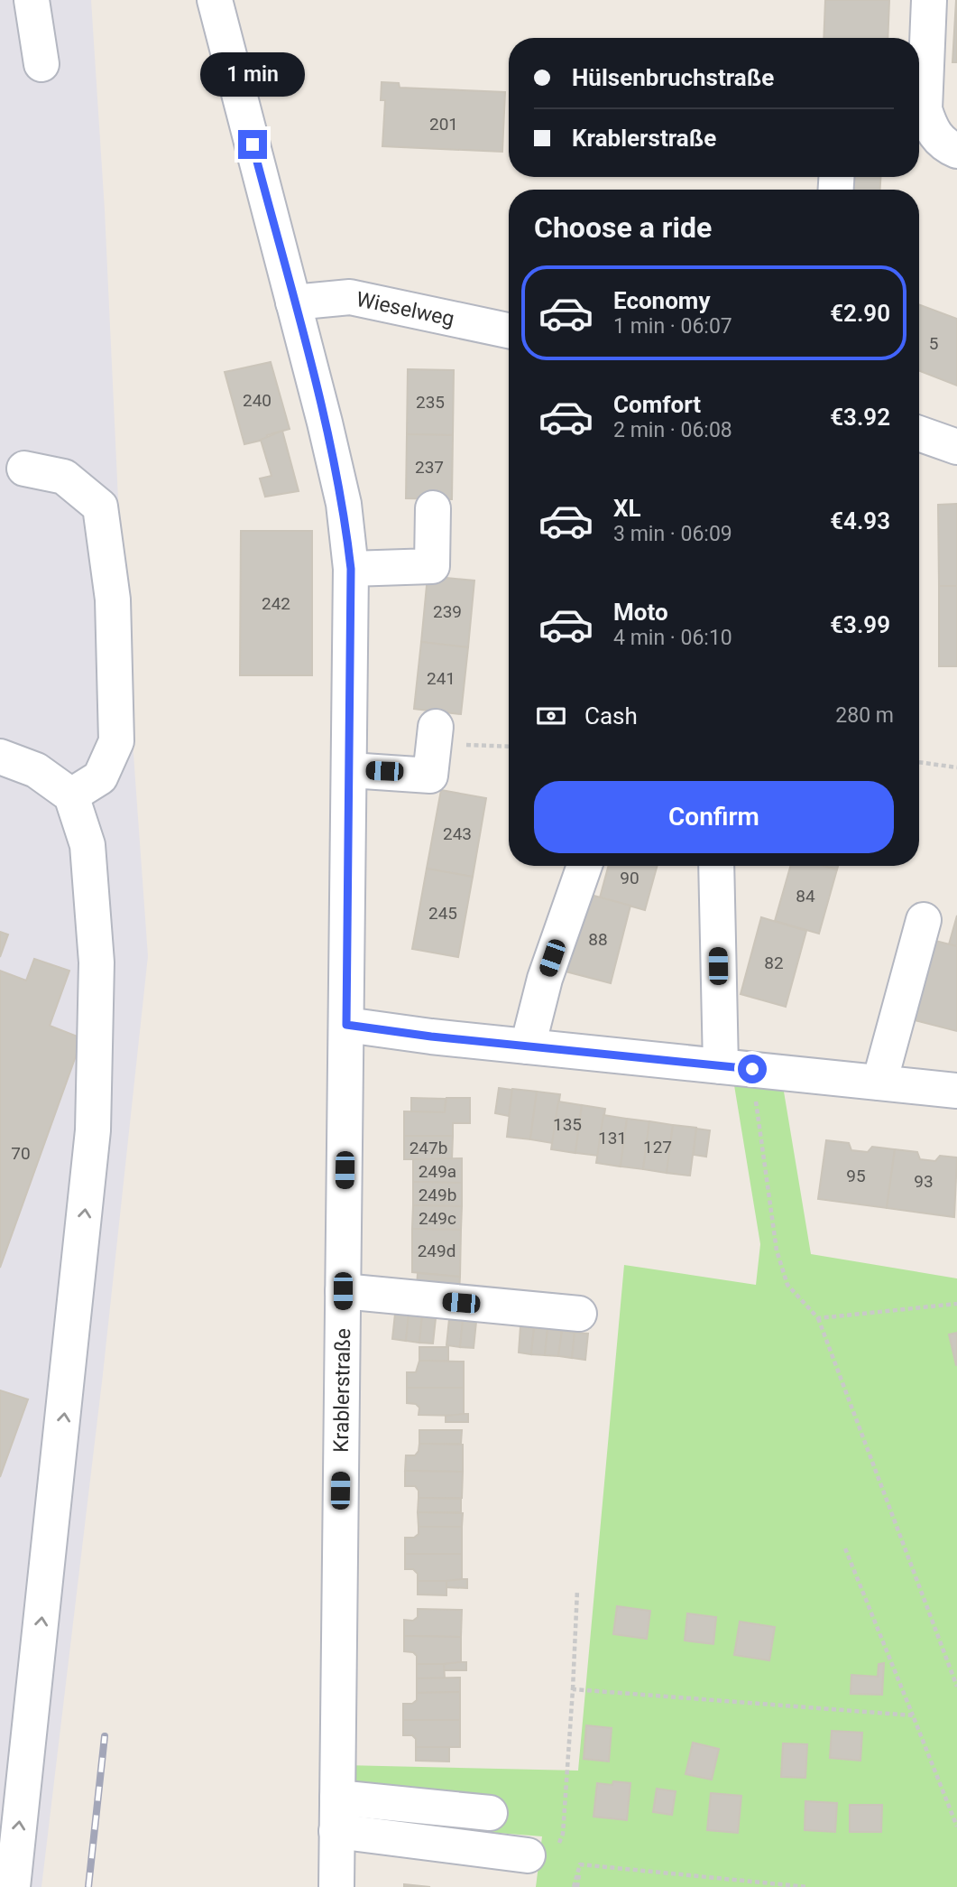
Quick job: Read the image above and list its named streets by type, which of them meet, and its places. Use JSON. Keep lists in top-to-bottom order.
{
  "streets": {
    "street": ["Wieselweg", "Krablerstraße"]
  },
  "crossings": [
    ["Wieselweg", "Krablerstraße"]
  ],
  "house_numbers": [
    "201",
    "5",
    "240",
    "235",
    "237",
    "242",
    "239",
    "241",
    "243",
    "90",
    "84",
    "245",
    "88",
    "82",
    "135",
    "131",
    "127",
    "247b",
    "70",
    "249a",
    "95",
    "93",
    "249b",
    "249c",
    "249d"
  ],
  "page": {
    "banner": ["Hülsenbruchstraße", "Krablerstraße"],
    "bubble": "1 min",
    "heading": "Choose a ride",
    "list": [
      {
        "name": "Economy",
        "note": "1 min · 06:07",
        "value": "€2.90"
      },
      {
        "name": "Comfort",
        "note": "2 min · 06:08",
        "value": "€3.92"
      },
      {
        "name": "XL",
        "note": "3 min · 06:09",
        "value": "€4.93"
      },
      {
        "name": "Moto",
        "note": "4 min · 06:10",
        "value": "€3.99"
      }
    ],
    "pay": ["Cash", "280 m"],
    "buttons": "Confirm"
  }
}
